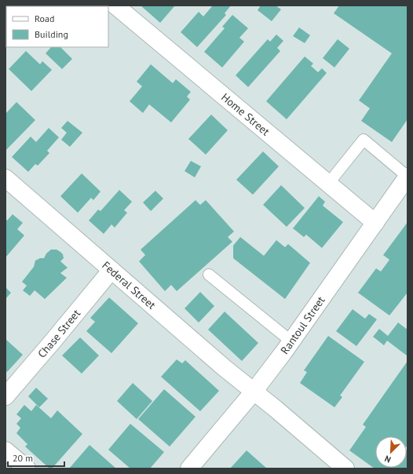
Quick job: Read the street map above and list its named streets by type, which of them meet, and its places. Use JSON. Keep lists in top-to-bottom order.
{
  "streets": {
    "main road": [
      "Home Street",
      "Federal Street",
      "Rantoul Street",
      "Chase Street"
    ]
  },
  "crossings": [
    ["Home Street", "Rantoul Street"],
    ["Federal Street", "Rantoul Street"],
    ["Federal Street", "Chase Street"]
  ],
  "legend": ["Road", "Building"],
  "scale_bar": "20 m",
  "north": "bottom left"
}
